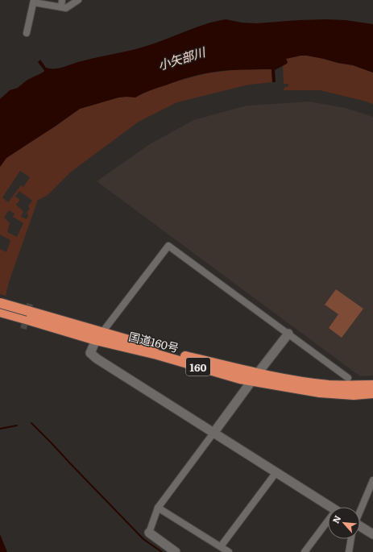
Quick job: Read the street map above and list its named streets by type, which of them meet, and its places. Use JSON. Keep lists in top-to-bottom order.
{
  "streets": {
    "highway": ["国道160号", "160"]
  },
  "crossings": [
    ["国道160号", "160"]
  ],
  "water": ["小矢部川"],
  "north": "top left"
}
